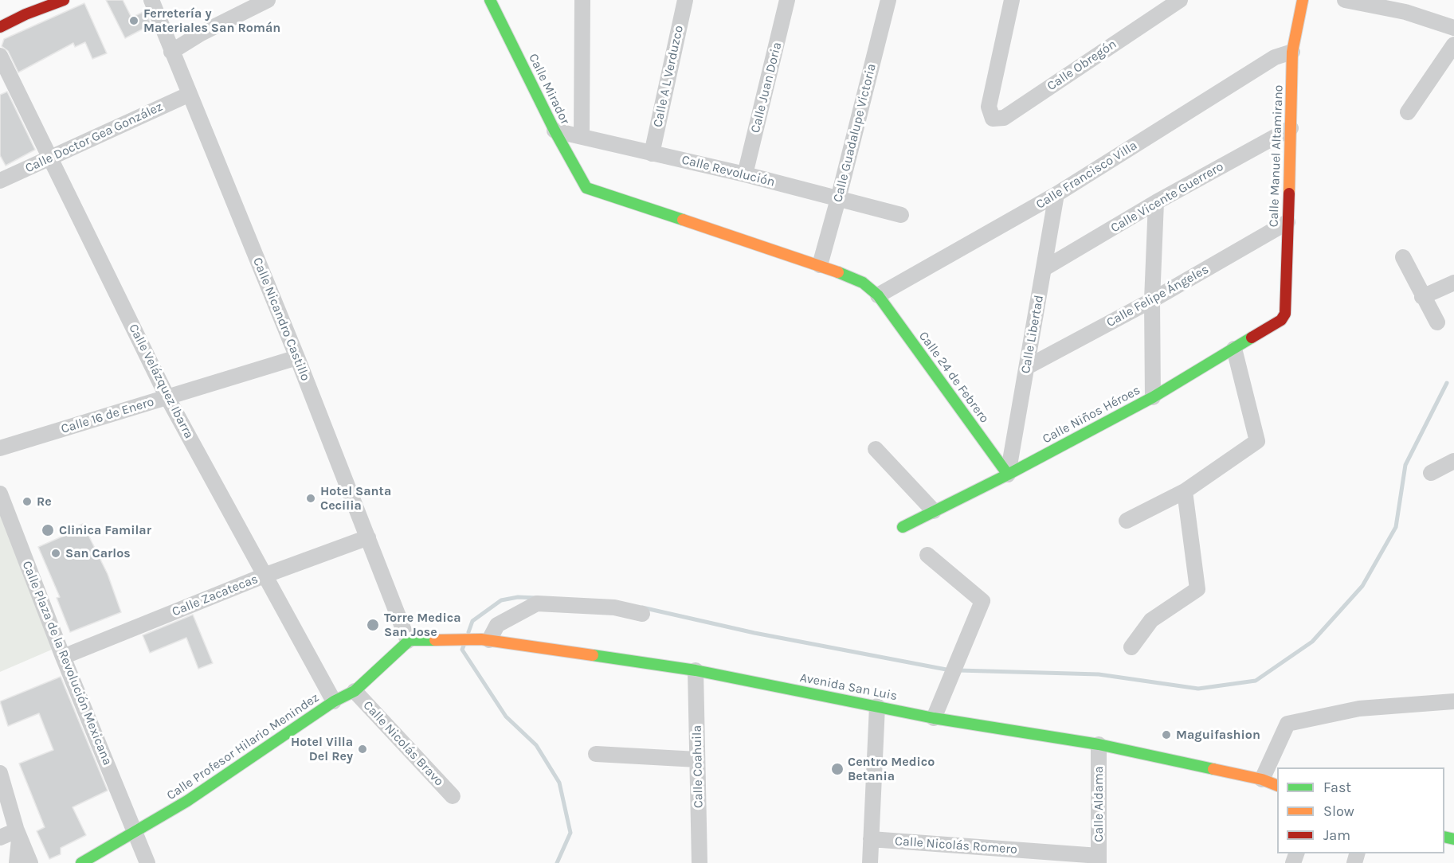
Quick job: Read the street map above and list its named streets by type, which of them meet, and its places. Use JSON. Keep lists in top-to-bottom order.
{
  "streets": {
    "street": [
      "Calle Obregón",
      "Calle A L Verduzco",
      "Calle Juan Doria",
      "Calle Mirador",
      "Calle Guadalupe Victoria",
      "Calle Doctor Gea González",
      "Calle Manuel Altamirano",
      "Calle Revolución",
      "Calle Francisco Villa",
      "Calle Vicente Guerrero",
      "Calle Felipe Ángeles",
      "Calle Nicandro Castillo",
      "Calle Libertad",
      "Calle 24 de Febrero",
      "Calle Velázquez Ibarra",
      "Calle Niños Héroes",
      "Calle 16 de Enero",
      "Calle Zacatecas",
      "Calle Plaza de la Revolución Mexicana",
      "Avenida San Luis",
      "Calle Nicolás Bravo",
      "Calle Profesor Hilario Menindez",
      "Calle Coahuila",
      "Calle Aldama",
      "Calle Nicolás Romero"
    ]
  },
  "crossings": [
    ["Calle A L Verduzco", "Calle Revolución"],
    ["Calle Juan Doria", "Calle Revolución"],
    ["Calle Mirador", "Calle Revolución"],
    ["Calle Mirador", "Calle 24 de Febrero"],
    ["Calle Guadalupe Victoria", "Calle Revolución"],
    ["Calle Guadalupe Victoria", "Calle 24 de Febrero"],
    ["Calle Doctor Gea González", "Calle Nicandro Castillo"],
    ["Calle Doctor Gea González", "Calle Velázquez Ibarra"],
    ["Calle Manuel Altamirano", "Calle Francisco Villa"],
    ["Calle Manuel Altamirano", "Calle Vicente Guerrero"],
    ["Calle Manuel Altamirano", "Calle Felipe Ángeles"],
    ["Calle Manuel Altamirano", "Calle Niños Héroes"],
    ["Calle Francisco Villa", "Calle Libertad"],
    ["Calle Francisco Villa", "Calle 24 de Febrero"],
    ["Calle Vicente Guerrero", "Calle Libertad"],
    ["Calle Felipe Ángeles", "Calle Libertad"],
    ["Calle Nicandro Castillo", "Calle 16 de Enero"],
    ["Calle Nicandro Castillo", "Calle Zacatecas"],
    ["Calle Nicandro Castillo", "Avenida San Luis"],
    ["Calle Nicandro Castillo", "Calle Profesor Hilario Menindez"],
    ["Calle Libertad", "Calle 24 de Febrero"],
    ["Calle Libertad", "Calle Niños Héroes"],
    ["Calle 24 de Febrero", "Calle Niños Héroes"],
    ["Calle Velázquez Ibarra", "Calle 16 de Enero"],
    ["Calle Velázquez Ibarra", "Calle Zacatecas"],
    ["Calle Velázquez Ibarra", "Calle Profesor Hilario Menindez"],
    ["Calle Zacatecas", "Calle Plaza de la Revolución Mexicana"],
    ["Calle Plaza de la Revolución Mexicana", "Calle Profesor Hilario Menindez"],
    ["Avenida San Luis", "Calle Profesor Hilario Menindez"],
    ["Avenida San Luis", "Calle Coahuila"],
    ["Avenida San Luis", "Calle Aldama"],
    ["Calle Nicolás Bravo", "Calle Profesor Hilario Menindez"],
    ["Calle Aldama", "Calle Nicolás Romero"]
  ],
  "places": [
    "Ferretería y Materiales San Román",
    "Hotel Santa Cecilia",
    "Re",
    "Clinica Familar",
    "San Carlos",
    "Torre Medica San Jose",
    "Maguifashion",
    "Hotel Villa Del Rey",
    "Centro Medico Betania"
  ],
  "legend": ["Fast", "Slow", "Jam"]
}
